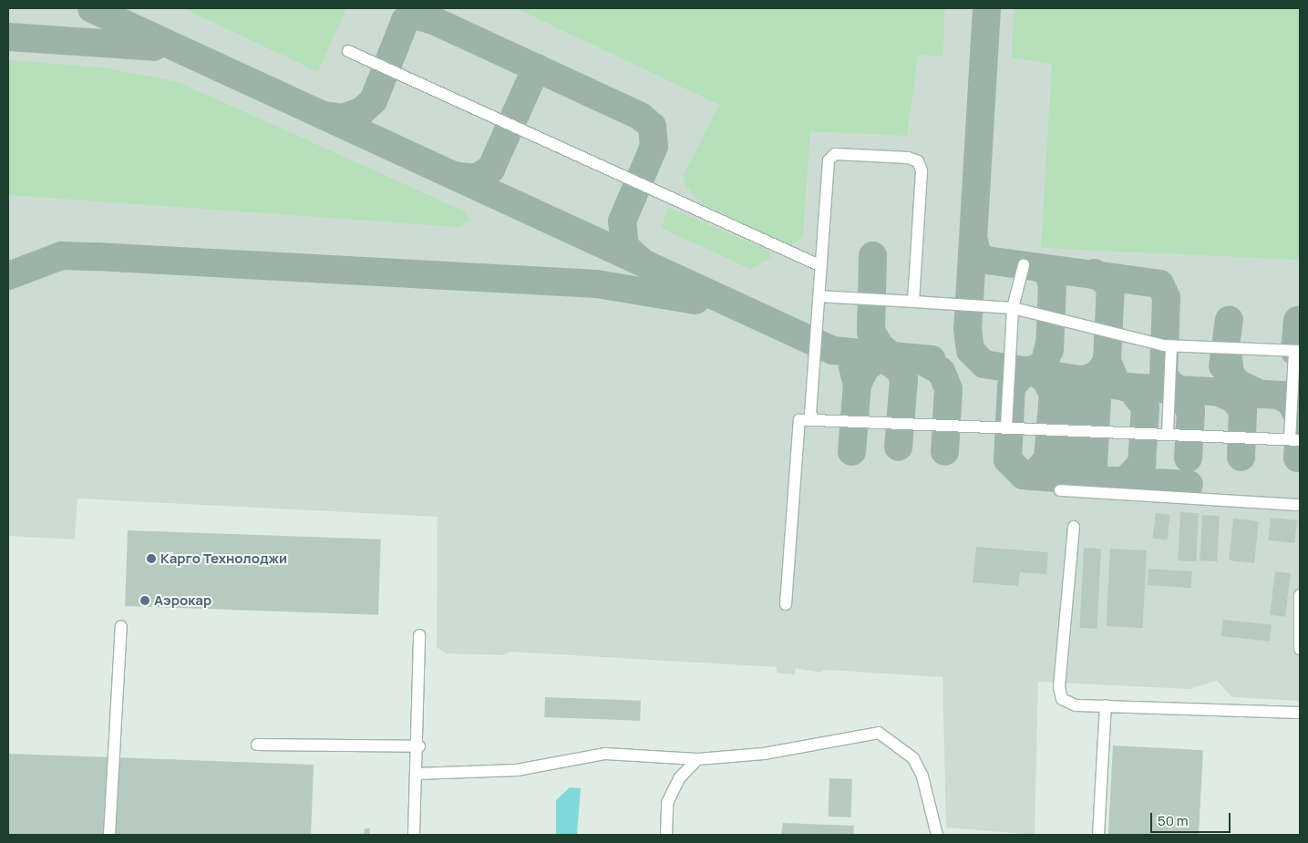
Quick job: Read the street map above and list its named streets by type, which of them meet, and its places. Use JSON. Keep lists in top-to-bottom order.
{
  "places": ["Карго Технолоджи", "Аэрокар"],
  "scale_bar": "50 m"
}
